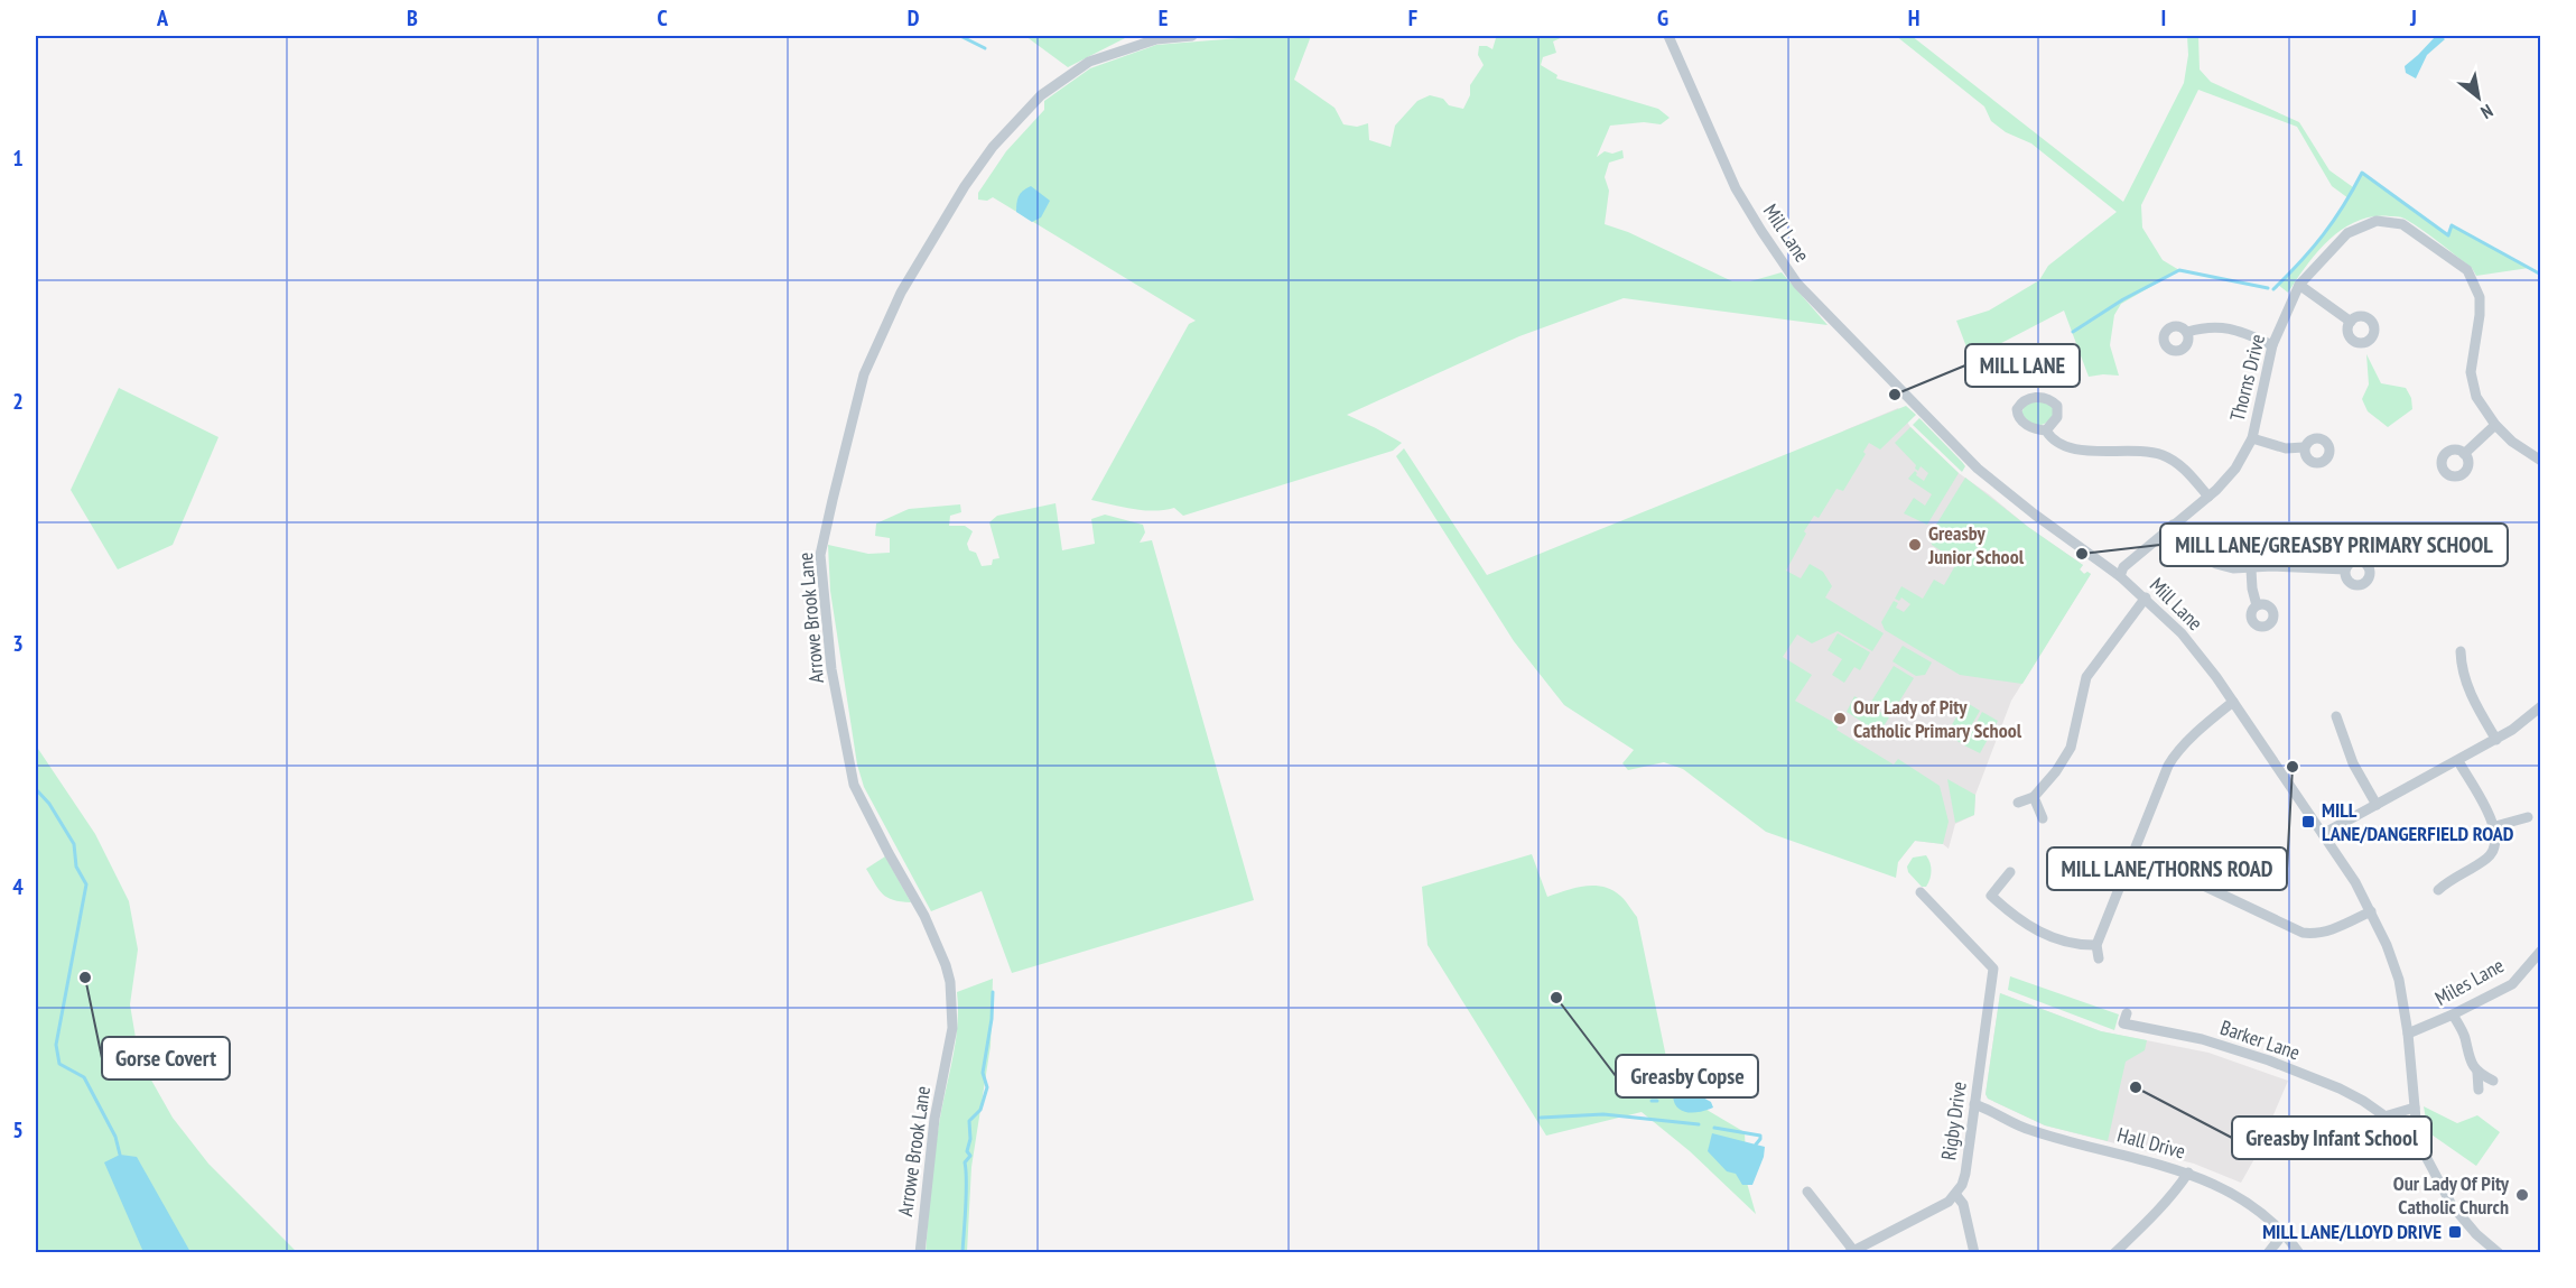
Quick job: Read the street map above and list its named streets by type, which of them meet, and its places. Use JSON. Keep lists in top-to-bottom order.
{
  "streets": {
    "street": [
      "Mill Lane",
      "Thorns Drive",
      "Arrowe Brook Lane",
      "Miles Lane",
      "Barker Lane",
      "Rigby Drive",
      "Hall Drive"
    ]
  },
  "crossings": [
    ["Mill Lane", "Thorns Drive"],
    ["Mill Lane", "Miles Lane"],
    ["Mill Lane", "Barker Lane"],
    ["Rigby Drive", "Hall Drive"]
  ],
  "places": {
    "other": [
      "MILL LANE",
      "Greasby Junior School",
      "MILL LANE/GREASBY PRIMARY SCHOOL",
      "Our Lady of Pity Catholic Primary School",
      "MILL LANE/THORNS ROAD",
      "Gorse Covert",
      "Greasby Copse",
      "Greasby Infant School",
      "Our Lady Of Pity Catholic Church"
    ],
    "transit": ["MILL LANE/DANGERFIELD ROAD", "MILL LANE/LLOYD DRIVE"]
  },
  "north": "bottom right",
  "grid": {
    "columns": [
      "A",
      "B",
      "C",
      "D",
      "E",
      "F",
      "G",
      "H",
      "I",
      "J"
    ],
    "rows": [
      "1",
      "2",
      "3",
      "4",
      "5"
    ]
  }
}
